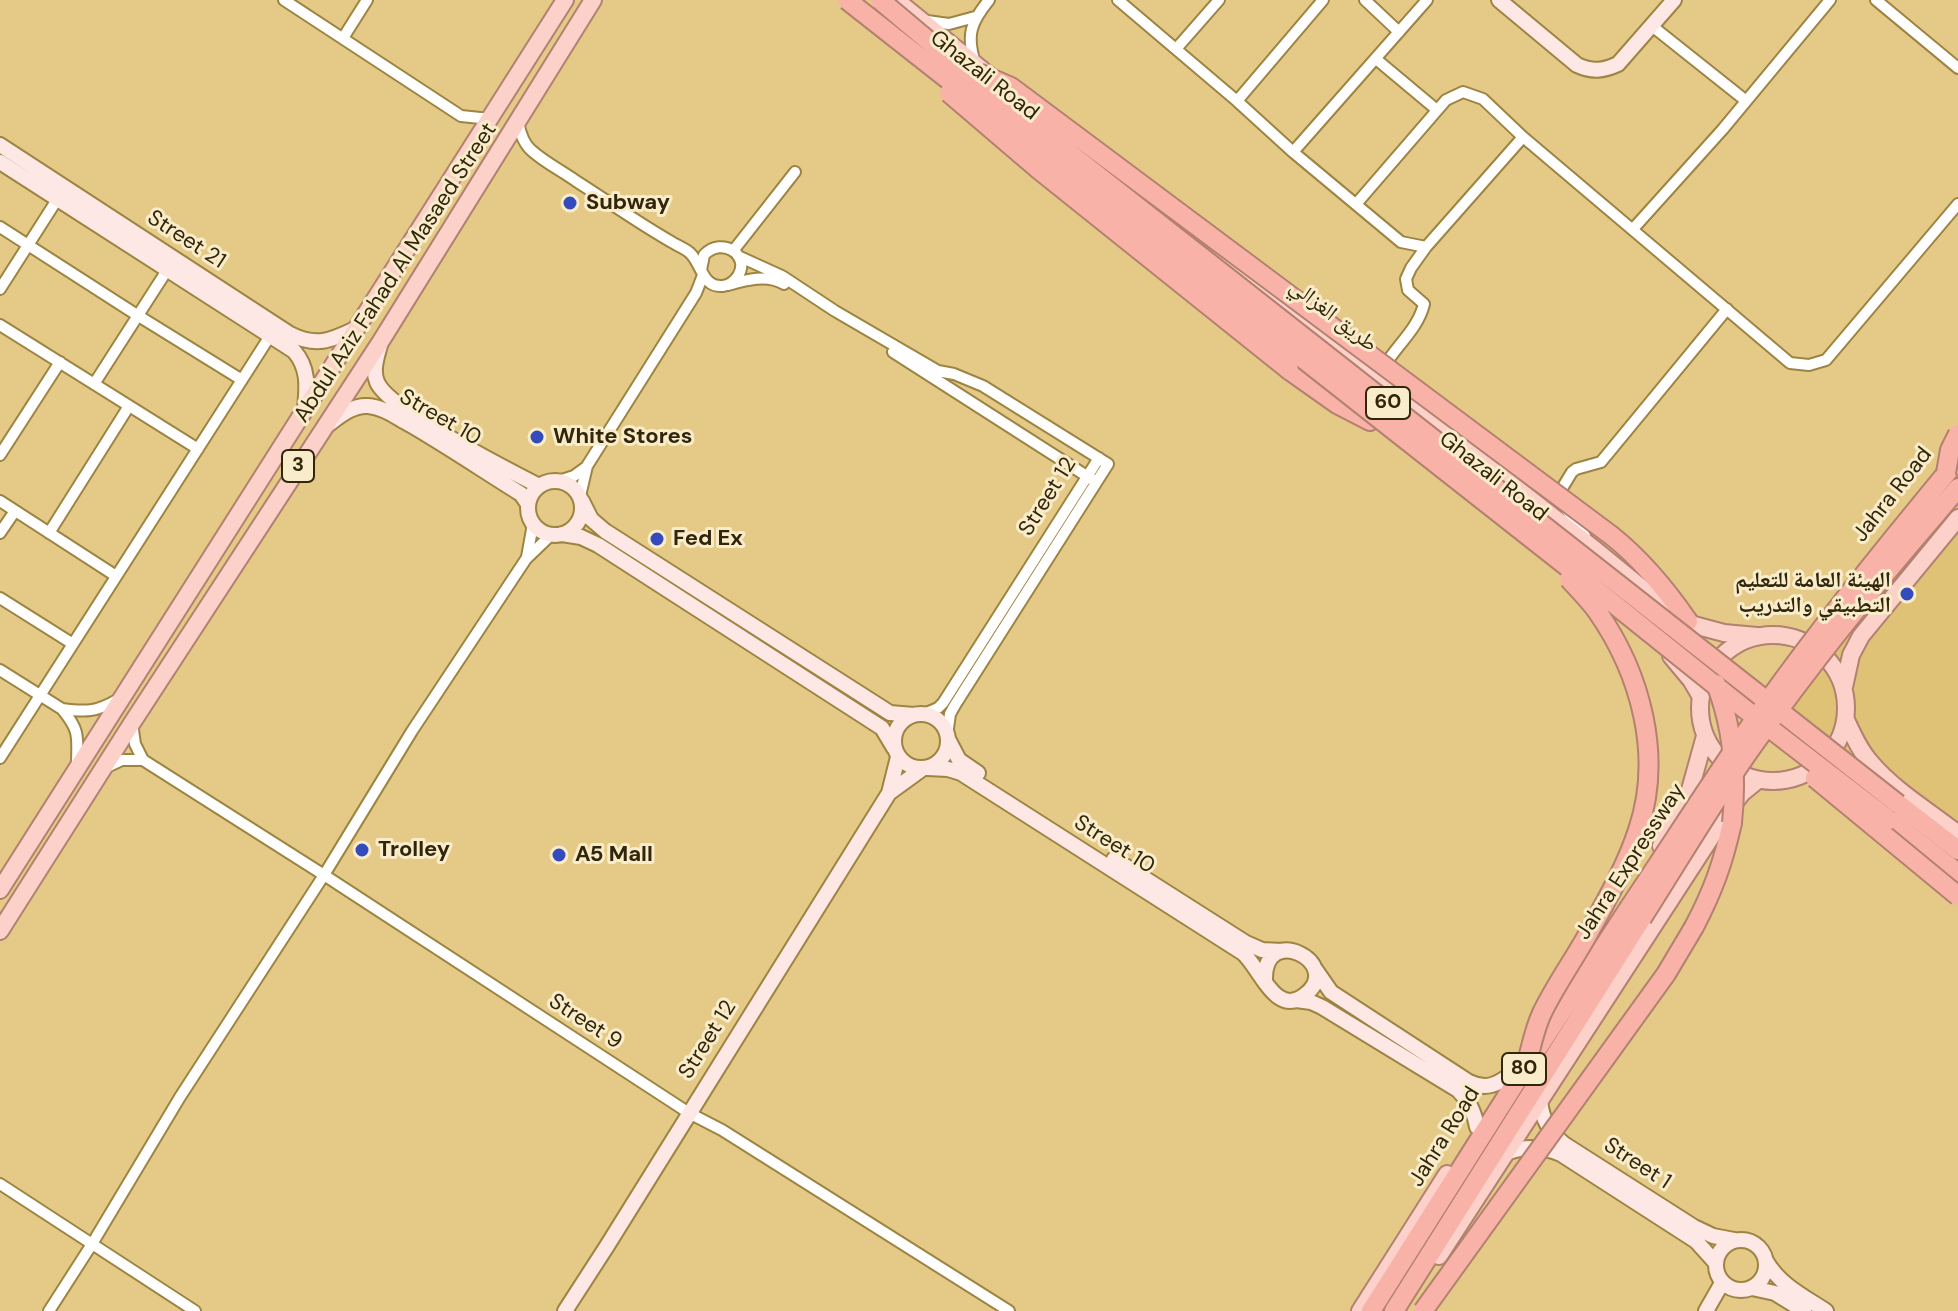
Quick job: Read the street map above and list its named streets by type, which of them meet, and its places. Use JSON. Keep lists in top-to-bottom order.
{
  "streets": {
    "highway": [
      "Ghazali Road",
      "60",
      "Jahra Expressway",
      "80"
    ],
    "main road": [
      "Abdul Aziz Fahad Al Masaed Street",
      "طريق الغزالي",
      "3",
      "Jahra Road"
    ],
    "street": [
      "Street 21",
      "Street 10",
      "Street 12",
      "Street 9",
      "Street 1"
    ]
  },
  "crossings": [
    ["Street 21", "Abdul Aziz Fahad Al Masaed Street"],
    ["Abdul Aziz Fahad Al Masaed Street", "Street 10"],
    ["طريق الغزالي", "Jahra Road"],
    ["Street 10", "Street 12"],
    ["Jahra Road", "Jahra Expressway"],
    ["Street 12", "Street 9"]
  ],
  "places": [
    "Subway",
    "White Stores",
    "Fed Ex",
    "الهيئة العامة للتعليم التطبيقي والتدريب",
    "Trolley",
    "A5 Mall"
  ]
}
